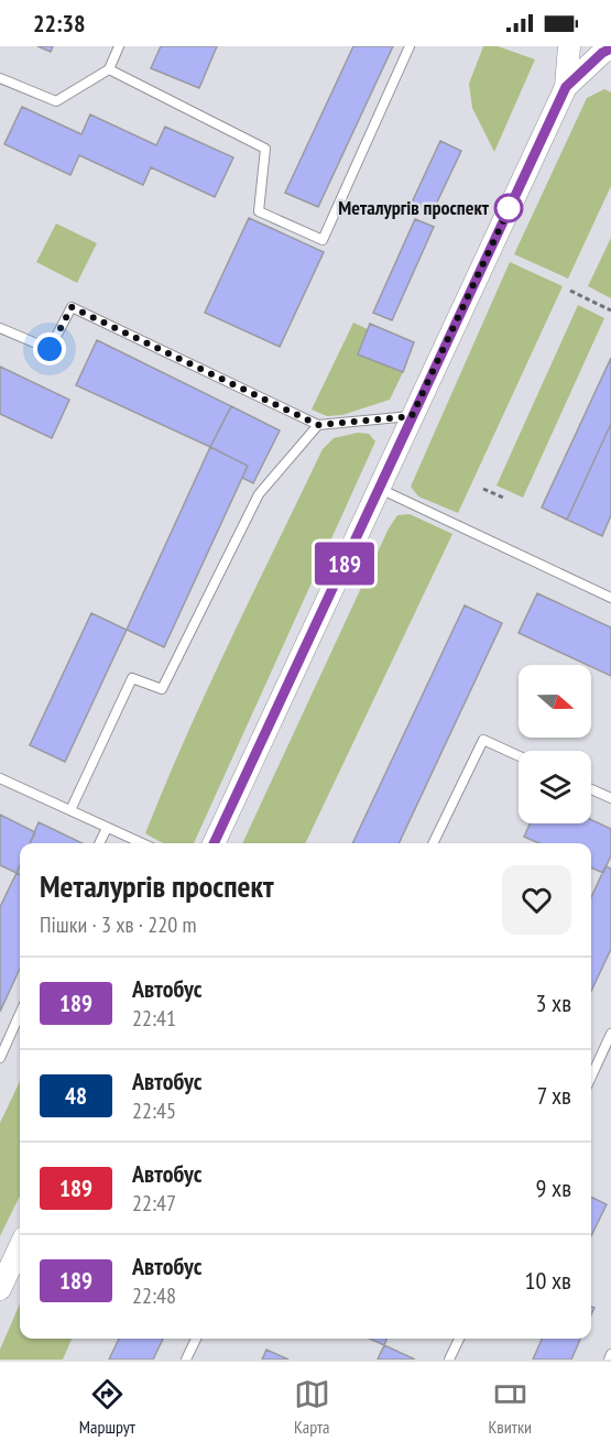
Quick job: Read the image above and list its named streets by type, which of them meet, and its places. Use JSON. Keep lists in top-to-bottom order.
{
  "places": ["Металургів проспект"],
  "lines": ["bus line 189"],
  "north": "right",
  "page": {
    "status": "22:38",
    "on_map": "189",
    "heading": ["Металургів проспект", "Пішки · 3 хв · 220 m"],
    "list": [
      {
        "mark": "189",
        "name": "Автобус",
        "note": "22:41",
        "value": "3 хв"
      },
      {
        "mark": "48",
        "name": "Автобус",
        "note": "22:45",
        "value": "7 хв"
      },
      {
        "mark": "189",
        "name": "Автобус",
        "note": "22:47",
        "value": "9 хв"
      },
      {
        "mark": "189",
        "name": "Автобус",
        "note": "22:48",
        "value": "10 хв"
      }
    ],
    "tabs": ["Маршрут", "Карта", "Квитки"]
  }
}
